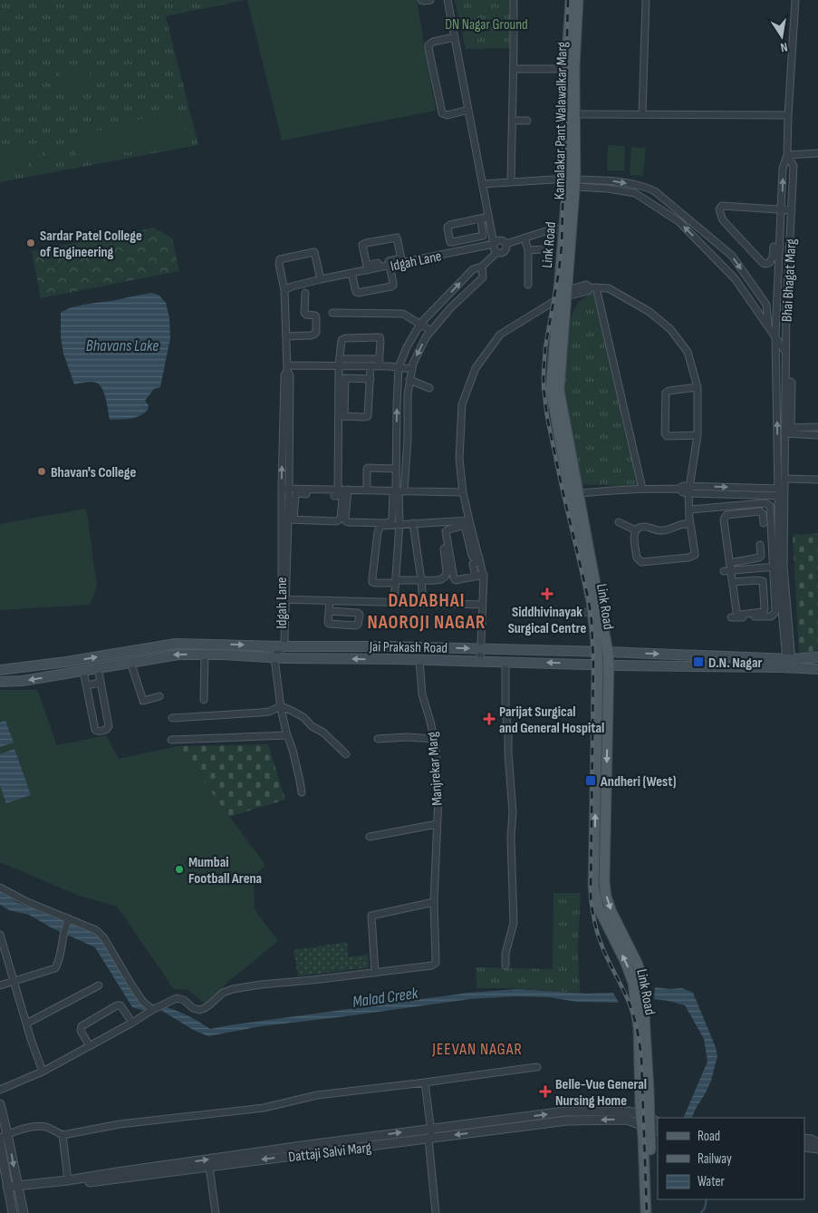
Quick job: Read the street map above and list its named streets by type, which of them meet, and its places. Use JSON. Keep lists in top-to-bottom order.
{
  "streets": {
    "main road": ["Kamalakar Pant Walawalkar Marg", "Link Road", "Jai Prakash Road"],
    "street": [
      "Idgah Lane",
      "Bhai Bhagat Marg",
      "Manjrekar Marg",
      "Dattaji Salvi Marg"
    ]
  },
  "crossings": [
    ["Kamalakar Pant Walawalkar Marg", "Link Road"],
    ["Link Road", "Jai Prakash Road"],
    ["Link Road", "Dattaji Salvi Marg"],
    ["Idgah Lane", "Jai Prakash Road"],
    ["Jai Prakash Road", "Manjrekar Marg"]
  ],
  "districts": ["DADABHAI NAOROJI NAGAR", "JEEVAN NAGAR"],
  "water": ["Bhavans Lake", "Malad Creek"],
  "parks": ["DN Nagar Ground"],
  "places": {
    "other": ["Sardar Patel College of Engineering", "Bhavan's College", "Mumbai Football Arena"],
    "health": ["Siddhivinayak Surgical Centre", "Parijat Surgical and General Hospital", "Belle-Vue General Nursing Home"],
    "transit": ["D.N. Nagar", "Andheri (West)"]
  },
  "legend": ["Road", "Railway", "Water"],
  "north": "bottom"
}
